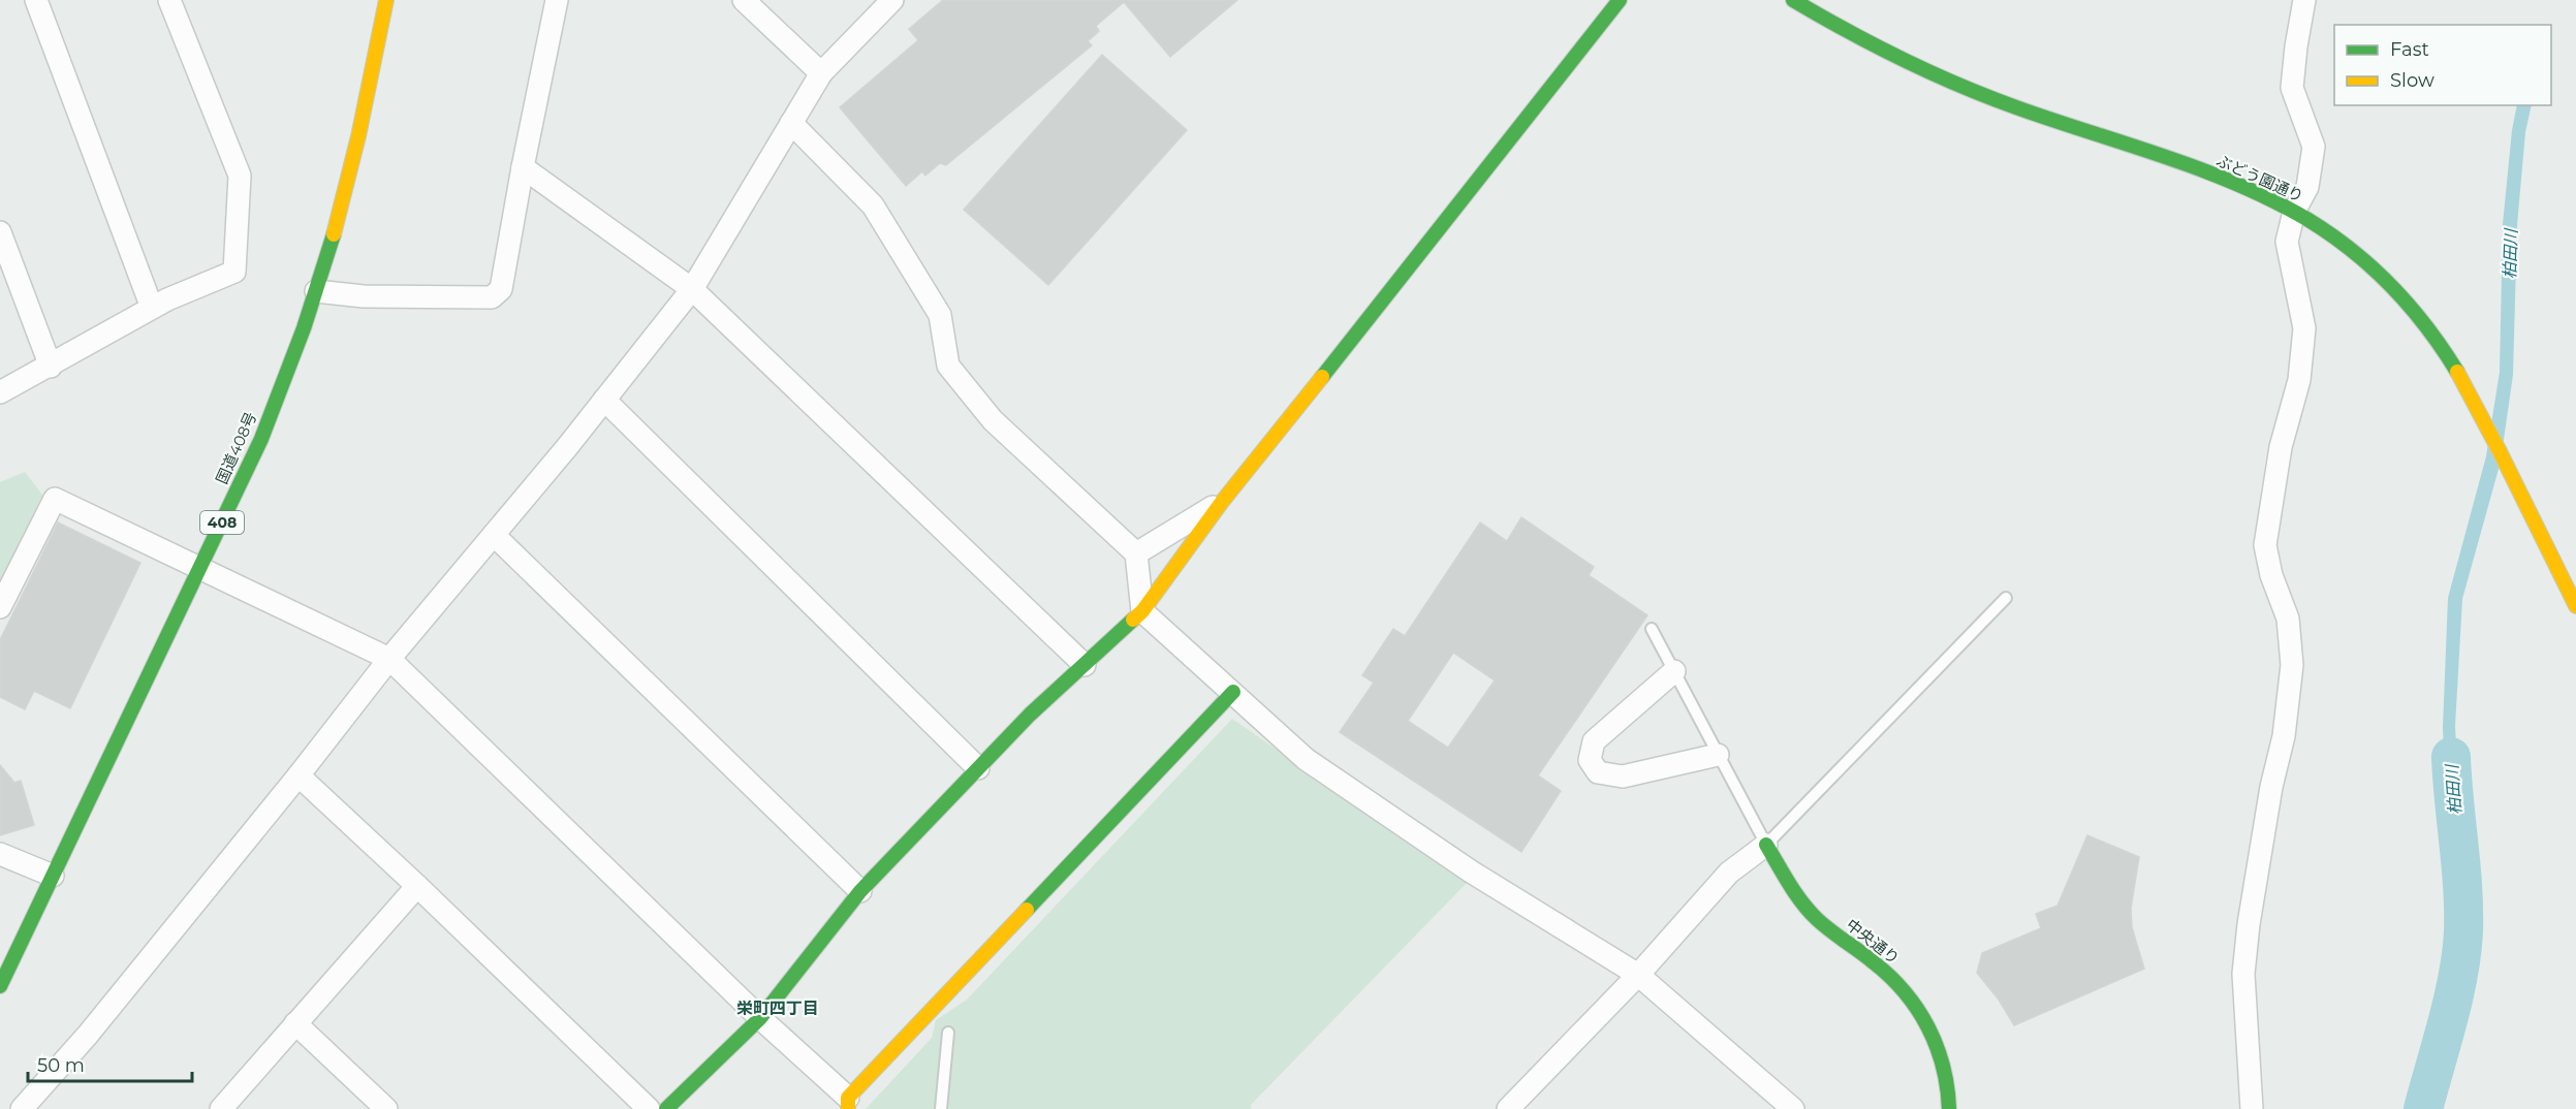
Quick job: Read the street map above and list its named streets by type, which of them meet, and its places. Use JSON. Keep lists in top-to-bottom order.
{
  "streets": {
    "main road": [
      "ぶどう園通り",
      "国道408号",
      "408",
      "中央通り"
    ]
  },
  "districts": ["栄町四丁目"],
  "water": ["柏田川"],
  "legend": ["Fast", "Slow"],
  "scale_bar": "50 m"
}
